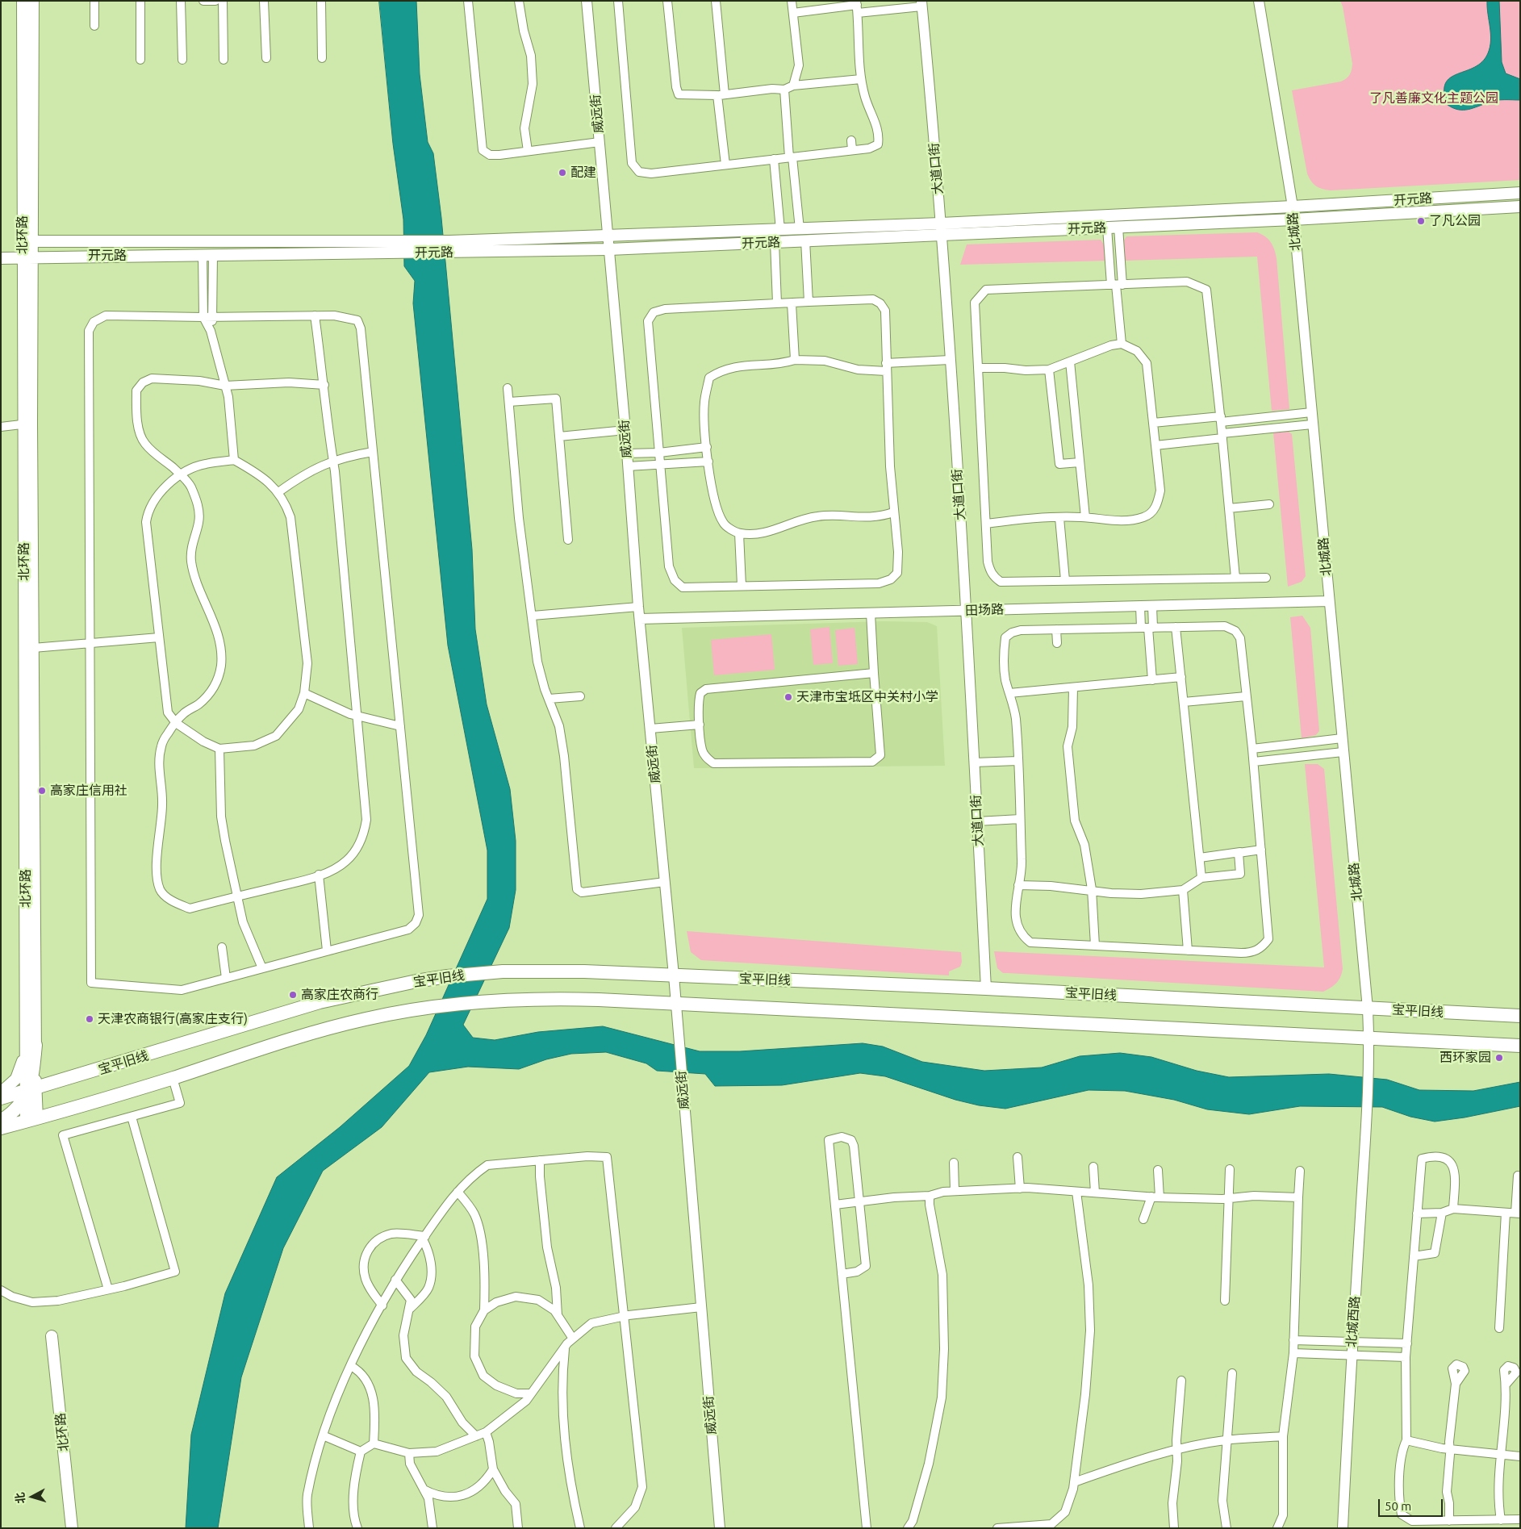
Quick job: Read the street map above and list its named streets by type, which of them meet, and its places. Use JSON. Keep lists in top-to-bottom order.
{
  "streets": {
    "main road": ["开元路", "北环路", "宝平旧线"],
    "street": [
      "威远街",
      "大道口街",
      "北城路",
      "田场路",
      "北城西路"
    ]
  },
  "crossings": [
    ["威远街", "开元路"],
    ["威远街", "田场路"],
    ["威远街", "宝平旧线"],
    ["大道口街", "开元路"],
    ["大道口街", "田场路"],
    ["大道口街", "宝平旧线"],
    ["开元路", "北城路"],
    ["开元路", "北环路"],
    ["北城路", "田场路"],
    ["北城路", "宝平旧线"],
    ["北城路", "北城西路"]
  ],
  "parks": ["了凡善廉文化主题公园"],
  "places": [
    "配建",
    "了凡公园",
    "天津市宝坻区中关村小学",
    "高家庄信用社",
    "高家庄农商行",
    "天津农商银行(高家庄支行)",
    "西环家园"
  ],
  "scale_bar": "50 m",
  "north": "left"
}
